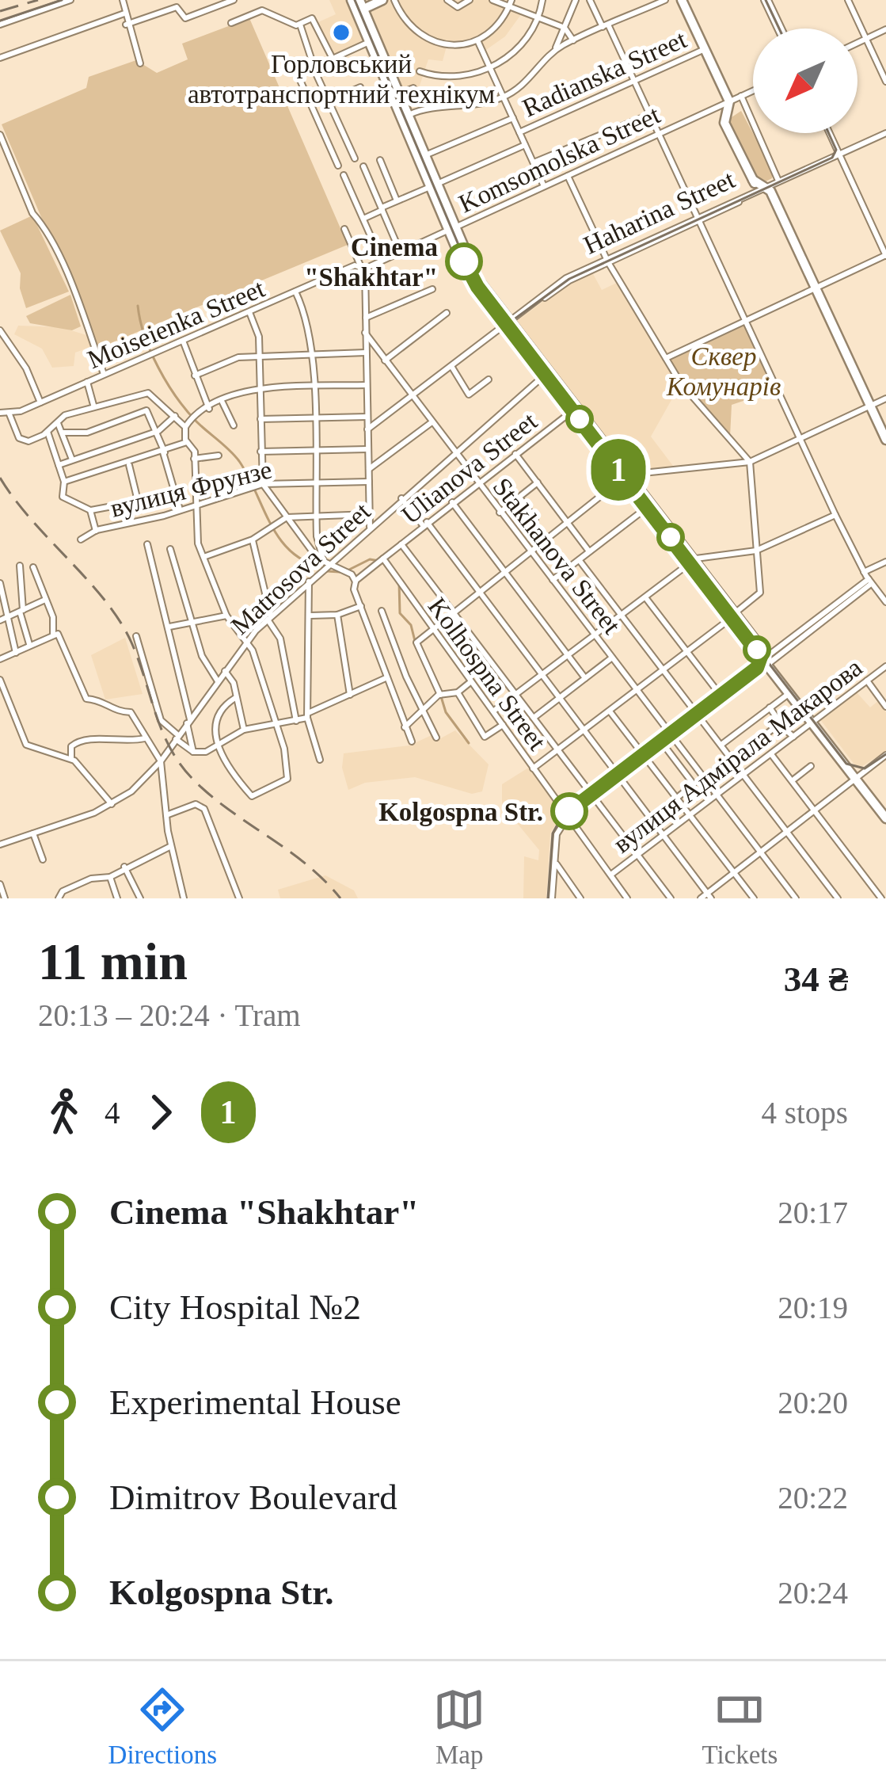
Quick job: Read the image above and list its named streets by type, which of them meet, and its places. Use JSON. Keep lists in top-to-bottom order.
{
  "streets": {
    "street": [
      "Radianska Street",
      "Komsomolska Street",
      "Haharina Street",
      "Moiseienka Street",
      "Ulianova Street",
      "вулиця Фрунзе",
      "Stakhanova Street",
      "Matrosova Street",
      "Kolhospna Street",
      "вулиця Адмірала Макарова"
    ]
  },
  "crossings": [
    ["Komsomolska Street", "Moiseienka Street"],
    ["Haharina Street", "Stakhanova Street"],
    ["Ulianova Street", "Stakhanova Street"],
    ["Ulianova Street", "Kolhospna Street"],
    ["Stakhanova Street", "Matrosova Street"],
    ["Stakhanova Street", "вулиця Адмірала Макарова"],
    ["Kolhospna Street", "вулиця Адмірала Макарова"]
  ],
  "parks": ["Сквер Комунарів"],
  "places": ["Горловський автотранспортний технікум", "Cinema \"Shakhtar\"", "Kolgospna Str."],
  "lines": ["tram line 1"],
  "north": "bottom left",
  "page": {
    "on_map": "1",
    "heading": ["11 min", "20:13 – 20:24 · Tram", "34 ₴"],
    "legs": ["4", "1", "4 stops"],
    "list": [
      {
        "name": "Cinema \"Shakhtar\"",
        "value": "20:17"
      },
      {
        "name": "City Hospital №2",
        "value": "20:19"
      },
      {
        "name": "Experimental House",
        "value": "20:20"
      },
      {
        "name": "Dimitrov Boulevard",
        "value": "20:22"
      },
      {
        "name": "Kolgospna Str.",
        "value": "20:24"
      }
    ],
    "tabs": ["Directions", "Map", "Tickets"]
  }
}
